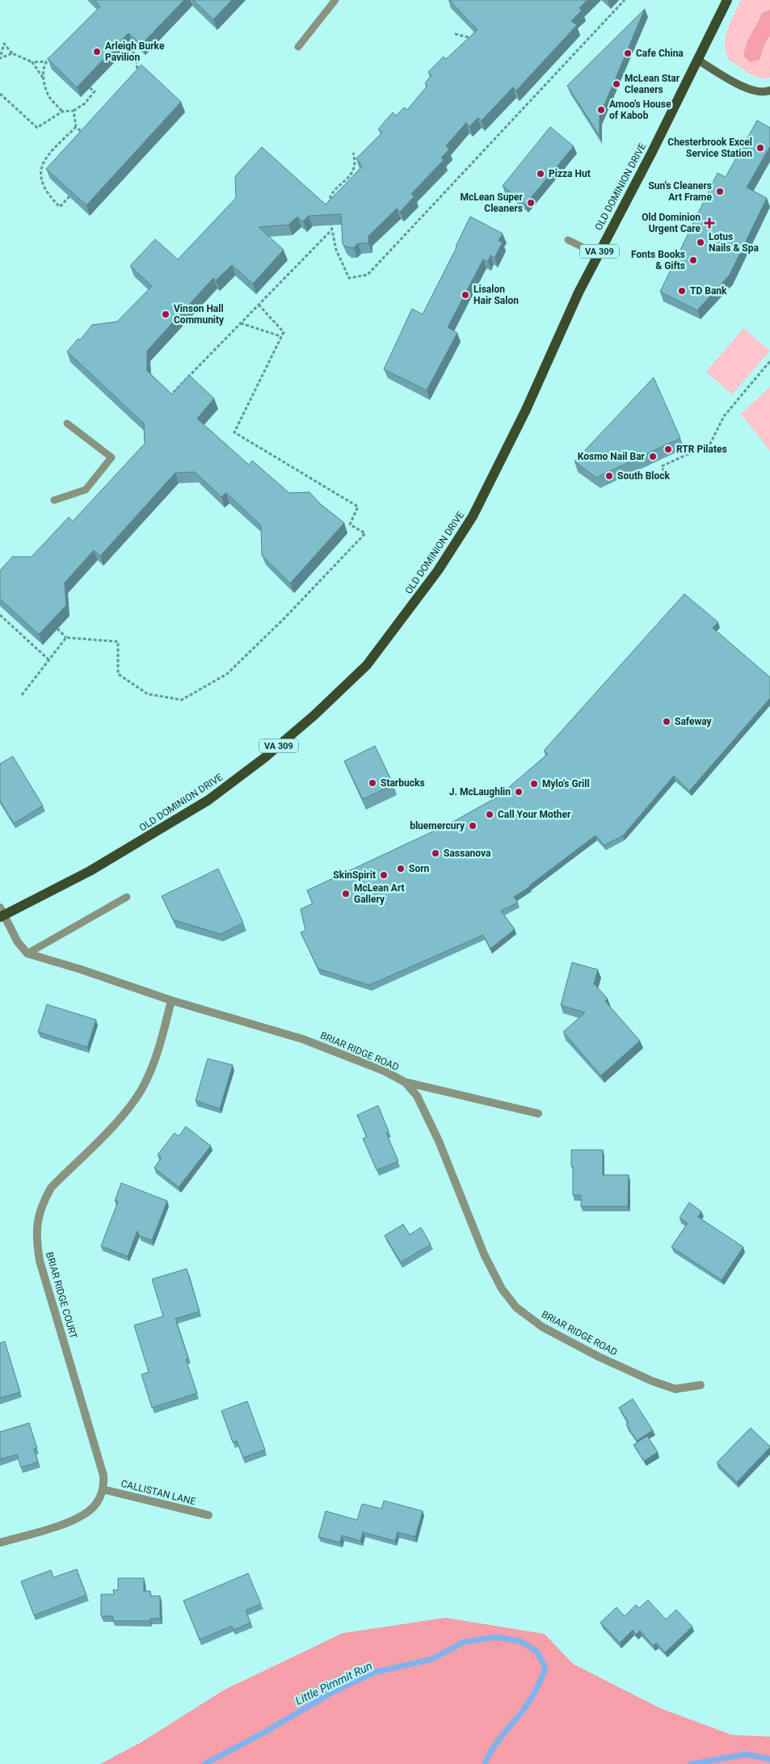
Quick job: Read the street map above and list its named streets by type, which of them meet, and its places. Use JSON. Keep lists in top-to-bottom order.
{
  "streets": {
    "main road": ["OLD DOMINION DRIVE", "VA 309"],
    "street": ["BRIAR RIDGE ROAD", "BRIAR RIDGE COURT", "CALLISTAN LANE"]
  },
  "crossings": [
    ["BRIAR RIDGE ROAD", "BRIAR RIDGE COURT"],
    ["BRIAR RIDGE COURT", "CALLISTAN LANE"]
  ],
  "water": ["Little Pimmit Run"],
  "places": {
    "other": [
      "Arleigh Burke Pavilion",
      "Cafe China",
      "McLean Star Cleaners",
      "Amoo's House of Kabob",
      "Chesterbrook Excel Service Station",
      "Pizza Hut",
      "Sun's Cleaners Art Frame",
      "McLean Super Cleaners",
      "Lotus Nails & Spa",
      "Fonts Books & Gifts",
      "TD Bank",
      "Lisalon Hair Salon",
      "Vinson Hall Community",
      "RTR Pilates",
      "Kosmo Nail Bar",
      "South Block",
      "Safeway",
      "Starbucks",
      "Mylo's Grill",
      "J. McLaughlin",
      "Call Your Mother",
      "bluemercury",
      "Sassanova",
      "Sorn",
      "SkinSpirit",
      "McLean Art Gallery"
    ],
    "health": ["Old Dominion Urgent Care"]
  }
}
